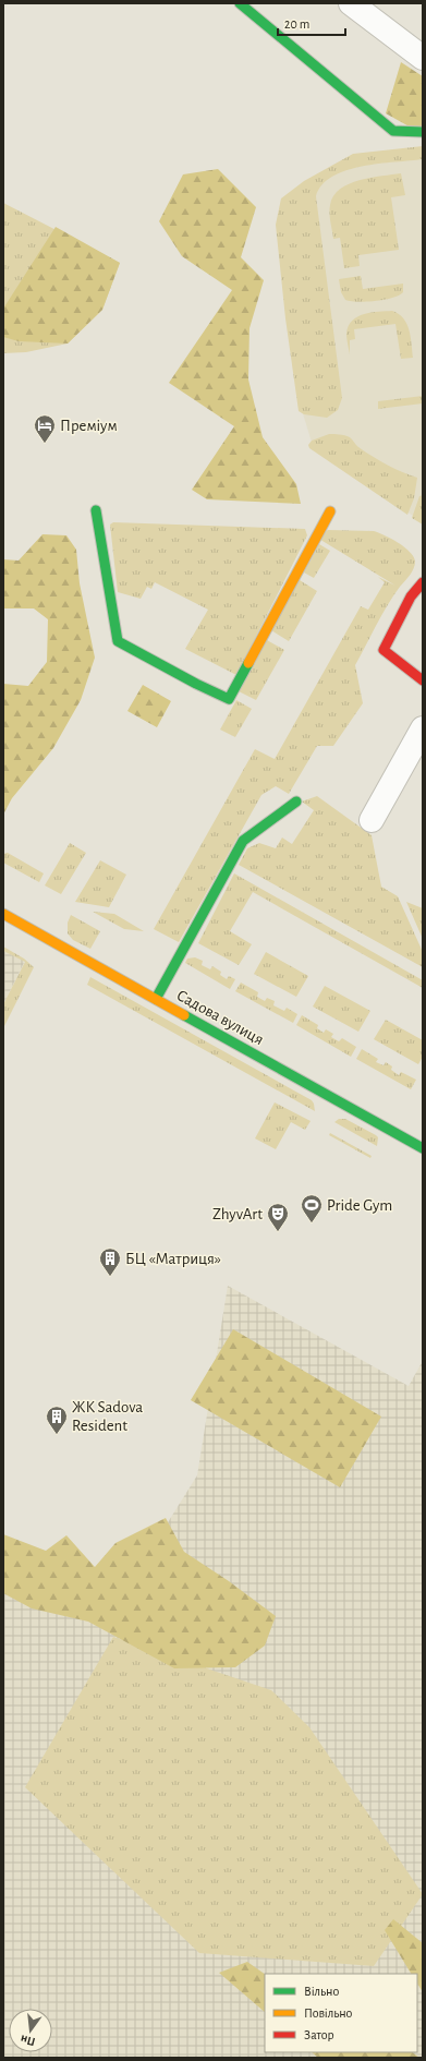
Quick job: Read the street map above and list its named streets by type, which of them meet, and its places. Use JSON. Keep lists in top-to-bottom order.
{
  "streets": {
    "street": ["Садова вулиця"]
  },
  "places": {
    "hotel": ["Преміум"],
    "sports": ["Pride Gym"],
    "theatre": ["ZhyvArt"],
    "building": ["БЦ «Матриця»", "ЖК Sadova Resident"]
  },
  "legend": ["Вільно", "Повільно", "Затор"],
  "scale_bar": "20 m",
  "north": "bottom"
}
